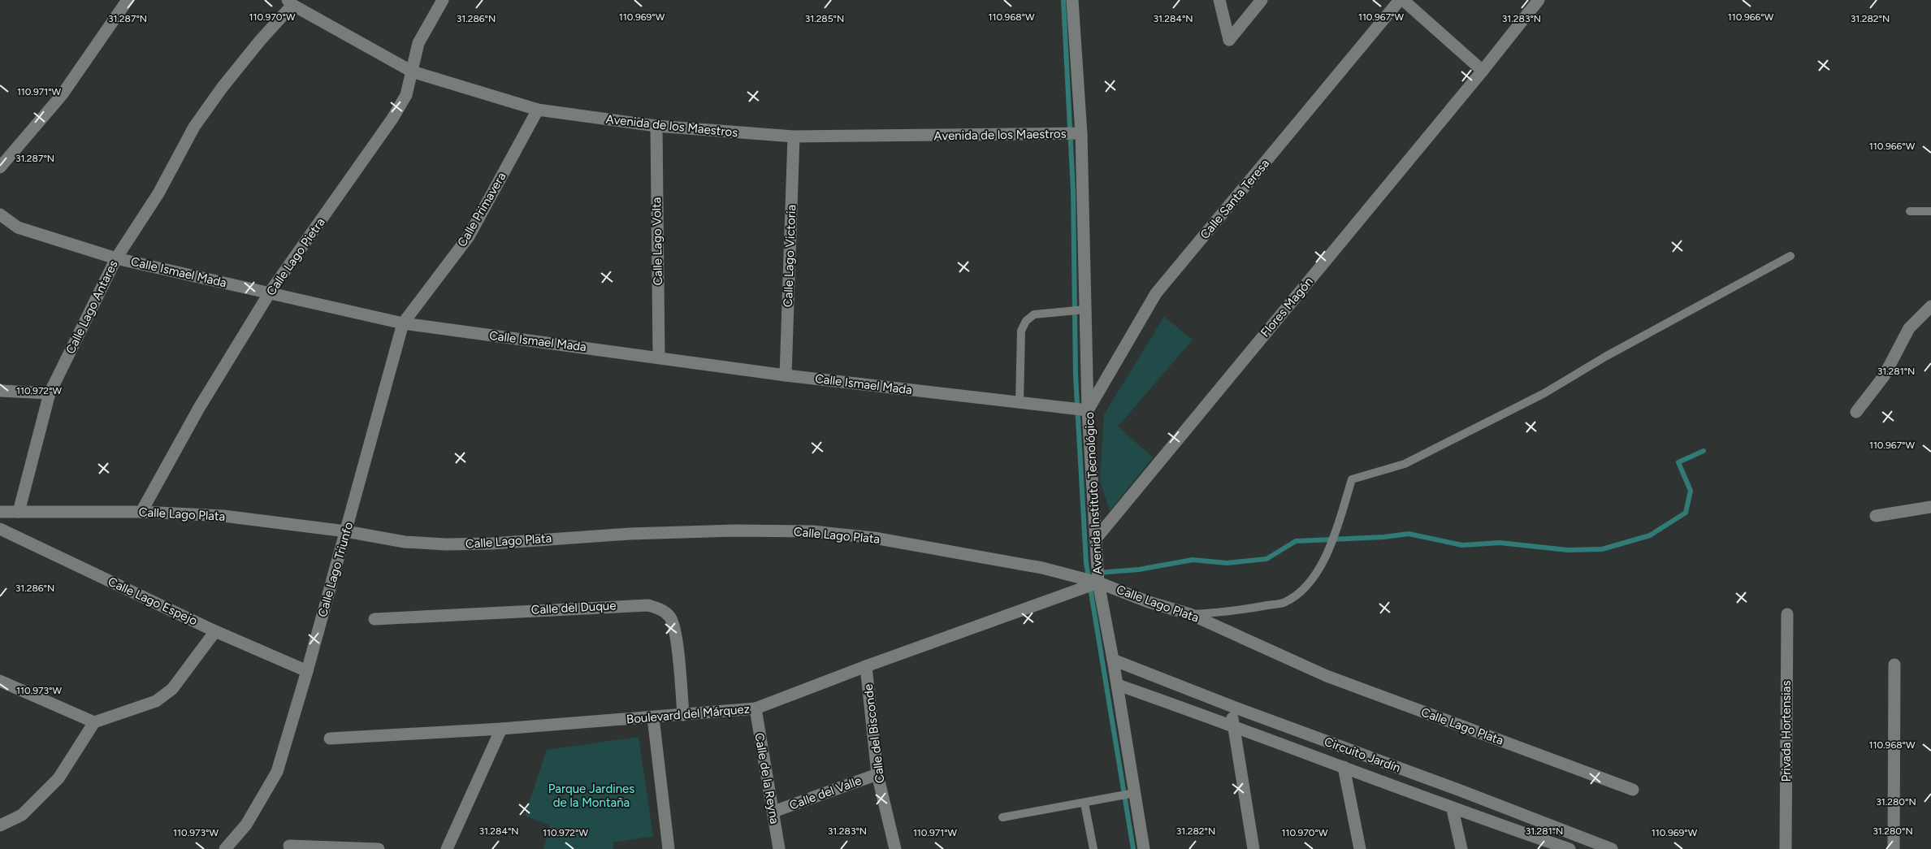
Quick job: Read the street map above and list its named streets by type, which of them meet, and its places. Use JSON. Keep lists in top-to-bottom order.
{
  "streets": {
    "street": [
      "Avenida de los Maestros",
      "Calle Santa Teresa",
      "Calle Primavera",
      "Calle Lago Volta",
      "Calle Lago Victoria",
      "Calle Lago Pietra",
      "Calle Ismael Mada",
      "Calle Lago Antares",
      "Flores Magón",
      "Avenida Instituto Tecnológico",
      "Calle Lago Plata",
      "Calle Lago Triunfo",
      "Calle Lago Espejo",
      "Calle del Duque",
      "Boulevard del Márquez",
      "Privada Hortensias",
      "Calle del Bisconde",
      "Circuito Jardín",
      "Calle de la Reyna",
      "Calle del Valle"
    ]
  },
  "crossings": [
    ["Avenida de los Maestros", "Calle Primavera"],
    ["Avenida de los Maestros", "Calle Lago Volta"],
    ["Avenida de los Maestros", "Calle Lago Victoria"],
    ["Avenida de los Maestros", "Calle Lago Pietra"],
    ["Avenida de los Maestros", "Calle Lago Antares"],
    ["Avenida de los Maestros", "Avenida Instituto Tecnológico"],
    ["Calle Santa Teresa", "Calle Ismael Mada"],
    ["Calle Santa Teresa", "Avenida Instituto Tecnológico"],
    ["Calle Primavera", "Calle Ismael Mada"],
    ["Calle Primavera", "Calle Lago Triunfo"],
    ["Calle Lago Volta", "Calle Ismael Mada"],
    ["Calle Lago Victoria", "Calle Ismael Mada"],
    ["Calle Lago Pietra", "Calle Ismael Mada"],
    ["Calle Lago Pietra", "Calle Lago Plata"],
    ["Calle Ismael Mada", "Calle Lago Antares"],
    ["Calle Ismael Mada", "Avenida Instituto Tecnológico"],
    ["Calle Ismael Mada", "Calle Lago Triunfo"],
    ["Calle Lago Antares", "Calle Lago Plata"],
    ["Flores Magón", "Avenida Instituto Tecnológico"],
    ["Avenida Instituto Tecnológico", "Calle Lago Plata"],
    ["Avenida Instituto Tecnológico", "Boulevard del Márquez"],
    ["Avenida Instituto Tecnológico", "Circuito Jardín"],
    ["Calle Lago Plata", "Calle Lago Triunfo"],
    ["Calle Lago Plata", "Boulevard del Márquez"],
    ["Calle Lago Triunfo", "Calle Lago Espejo"],
    ["Calle del Duque", "Boulevard del Márquez"],
    ["Boulevard del Márquez", "Calle del Bisconde"],
    ["Boulevard del Márquez", "Calle de la Reyna"],
    ["Calle del Bisconde", "Calle del Valle"],
    ["Calle de la Reyna", "Calle del Valle"]
  ],
  "parks": ["Parque Jardines de la Montaña"],
  "coordinates": [
    "110.970°W",
    "110.969°W",
    "110.968°W",
    "110.967°W",
    "110.966°W",
    "31.287°N",
    "31.286°N",
    "31.285°N",
    "31.284°N",
    "31.283°N",
    "31.282°N",
    "110.971°W",
    "31.281°N",
    "110.972°W",
    "110.973°W",
    "31.280°N"
  ]
}
